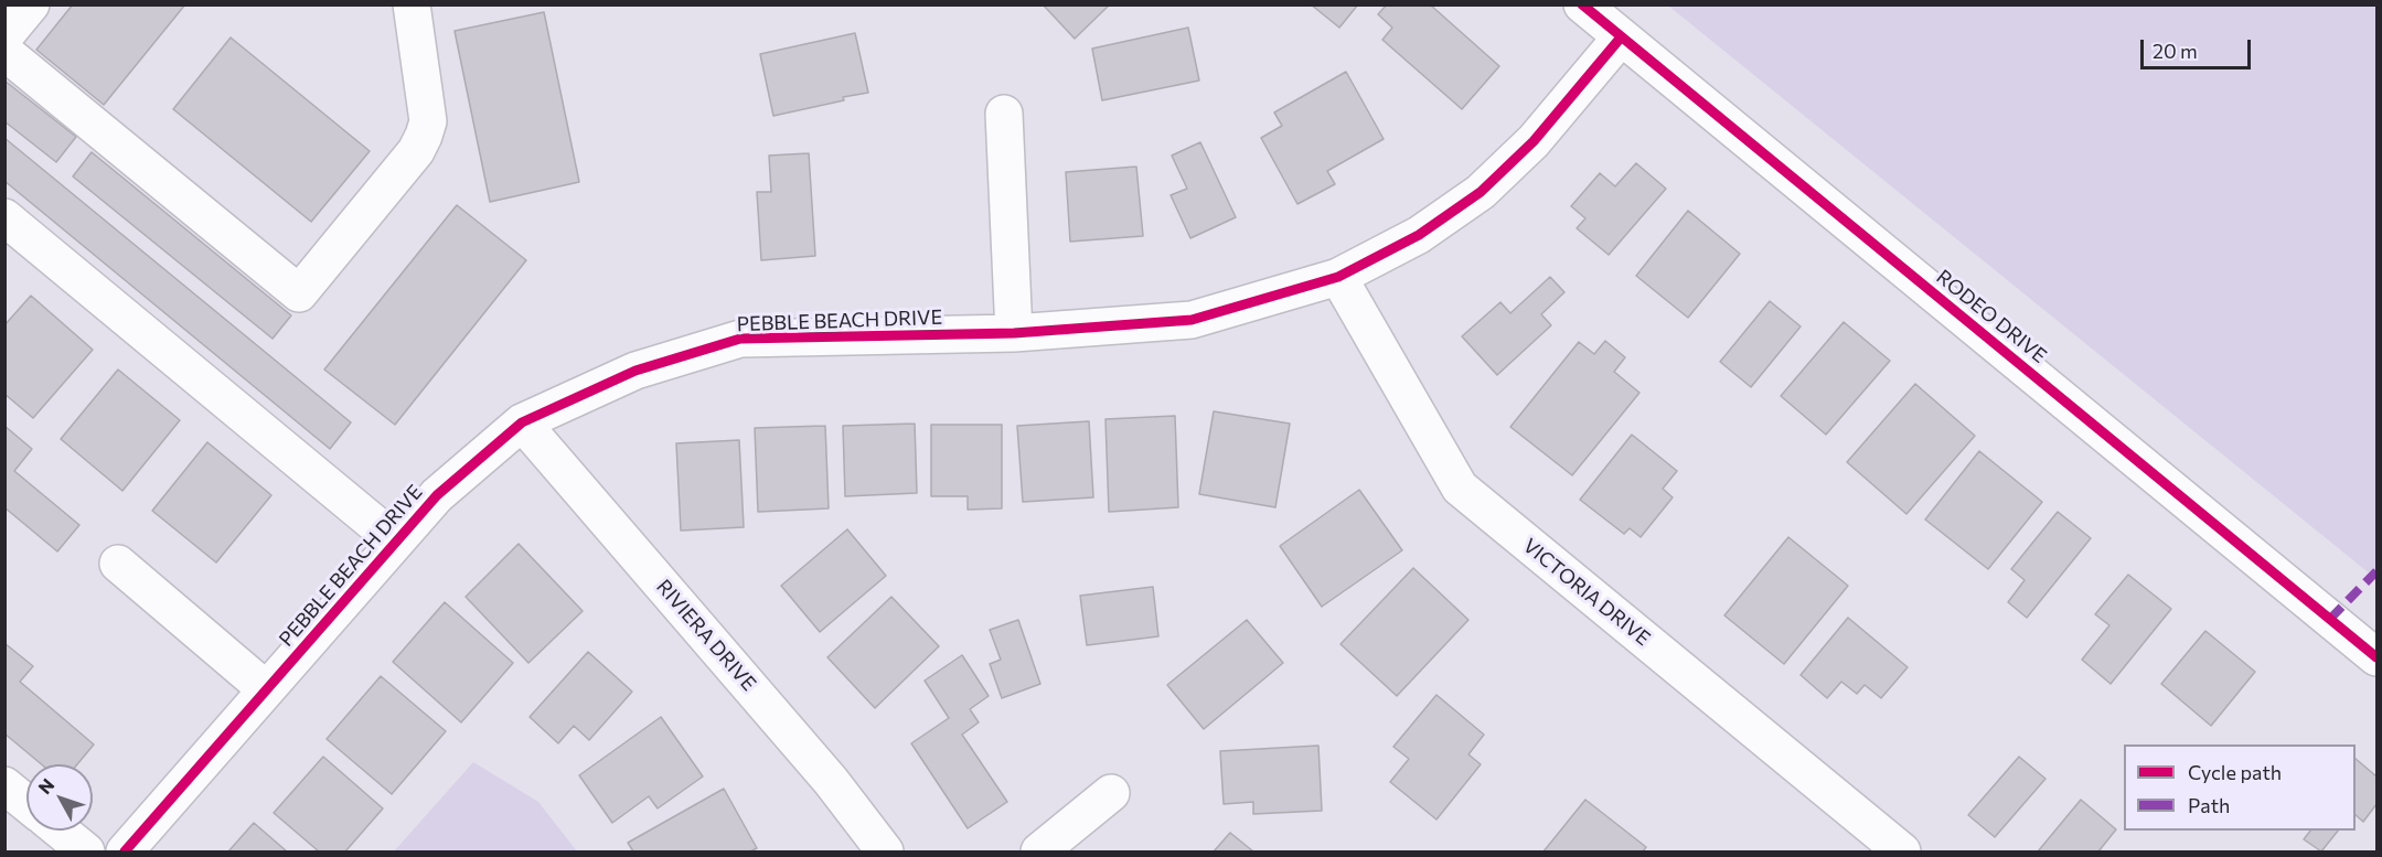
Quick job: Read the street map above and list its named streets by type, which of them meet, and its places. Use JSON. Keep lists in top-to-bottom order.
{
  "streets": {
    "street": [
      "RODEO DRIVE",
      "PEBBLE BEACH DRIVE",
      "VICTORIA DRIVE",
      "RIVIERA DRIVE"
    ]
  },
  "crossings": [
    ["RODEO DRIVE", "PEBBLE BEACH DRIVE"],
    ["PEBBLE BEACH DRIVE", "VICTORIA DRIVE"],
    ["PEBBLE BEACH DRIVE", "RIVIERA DRIVE"]
  ],
  "legend": ["Cycle path", "Path"],
  "scale_bar": "20 m",
  "north": "top left"
}
